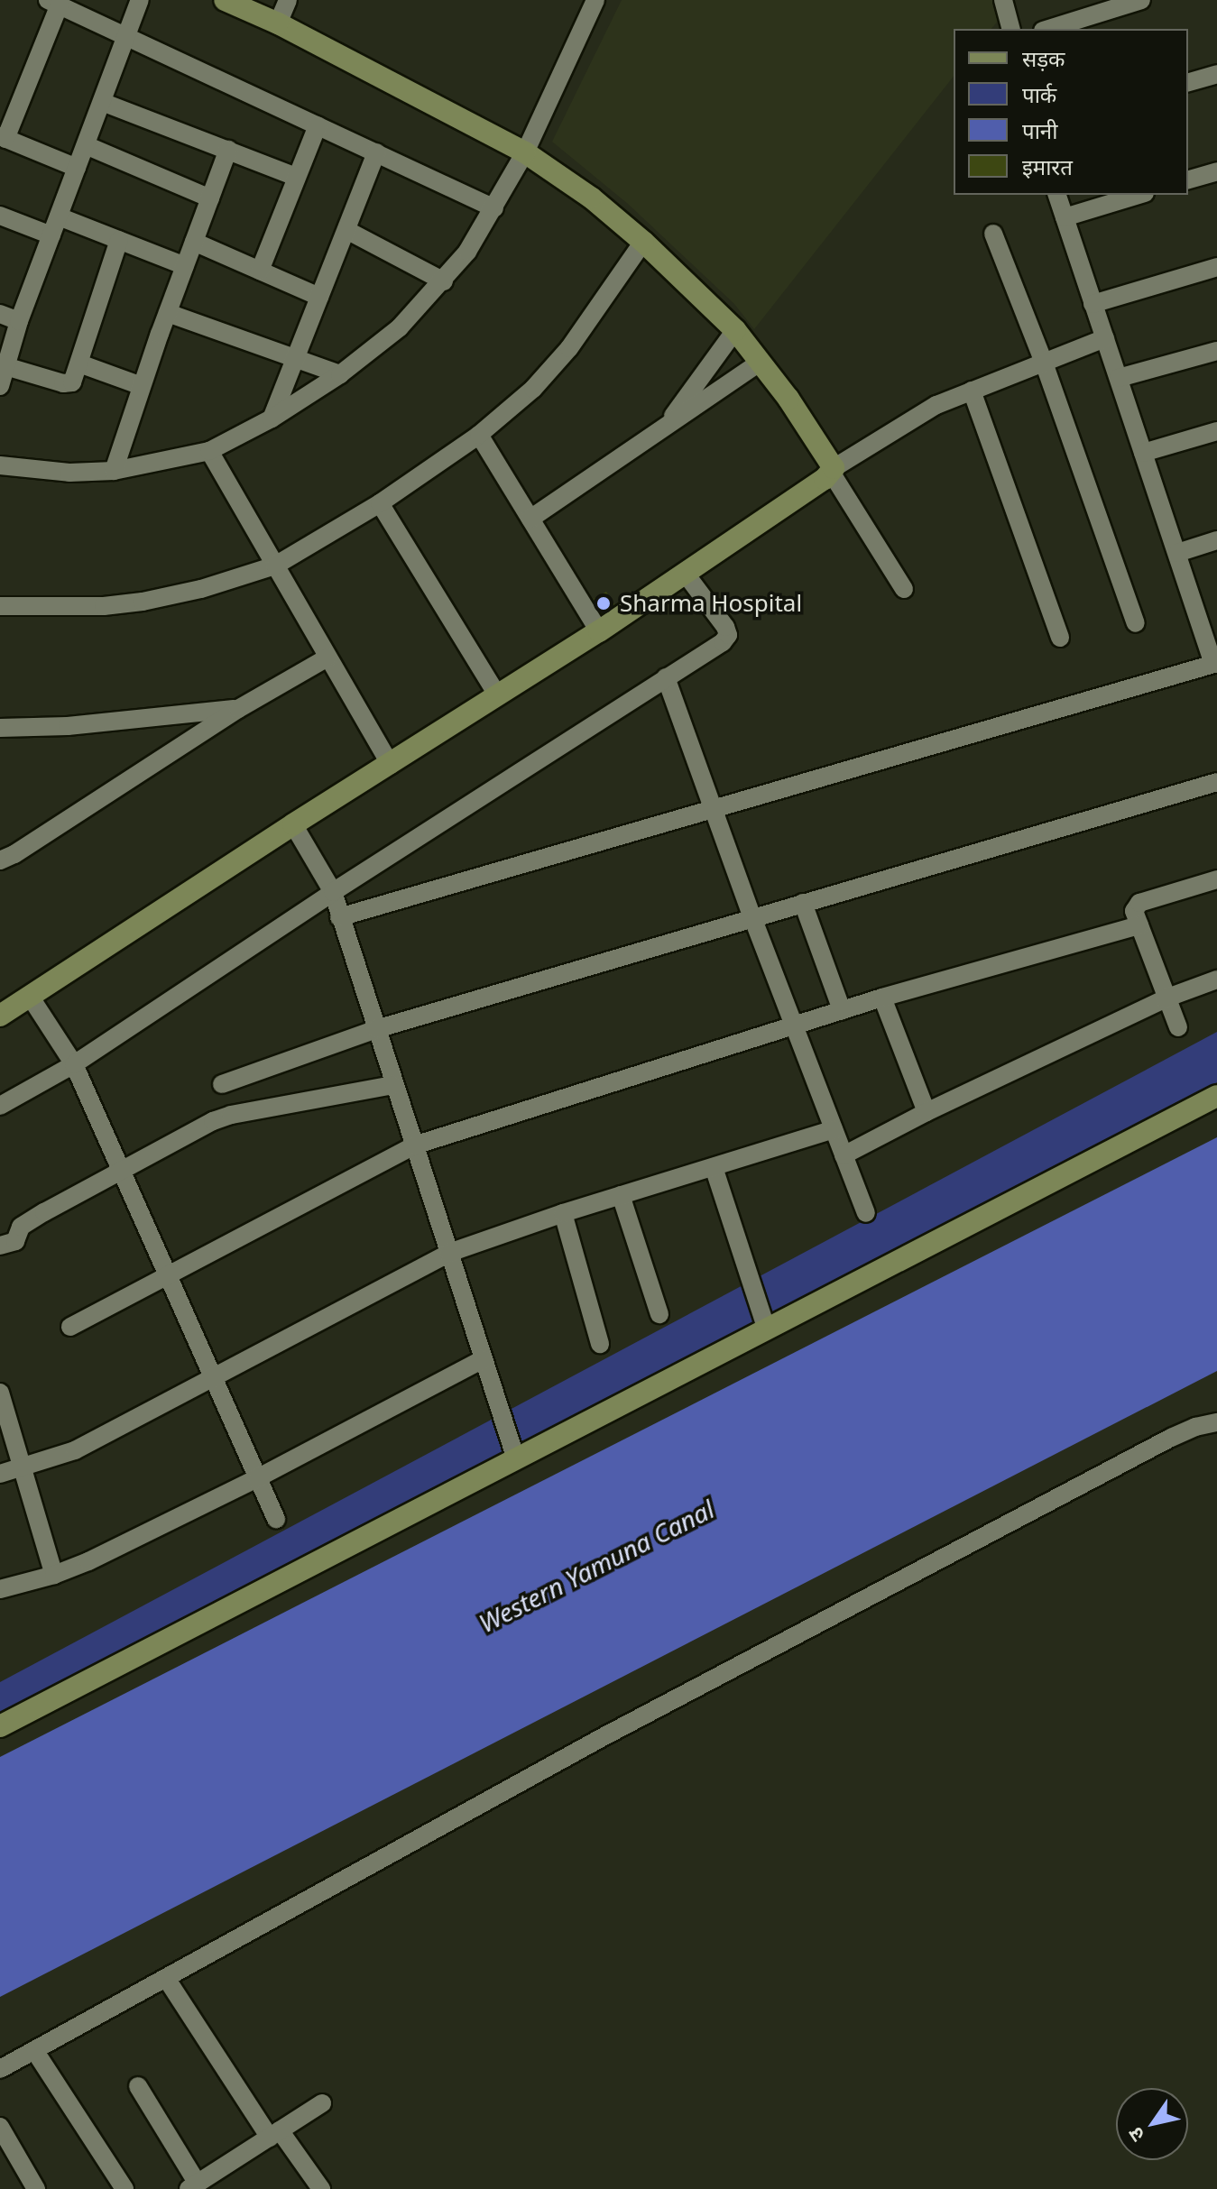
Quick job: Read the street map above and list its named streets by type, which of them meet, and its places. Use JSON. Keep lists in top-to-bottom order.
{
  "water": ["Western Yamuna Canal"],
  "places": ["Sharma Hospital"],
  "legend": [
    "सड़क",
    "पार्क",
    "पानी",
    "इमारत"
  ],
  "north": "bottom left"
}
